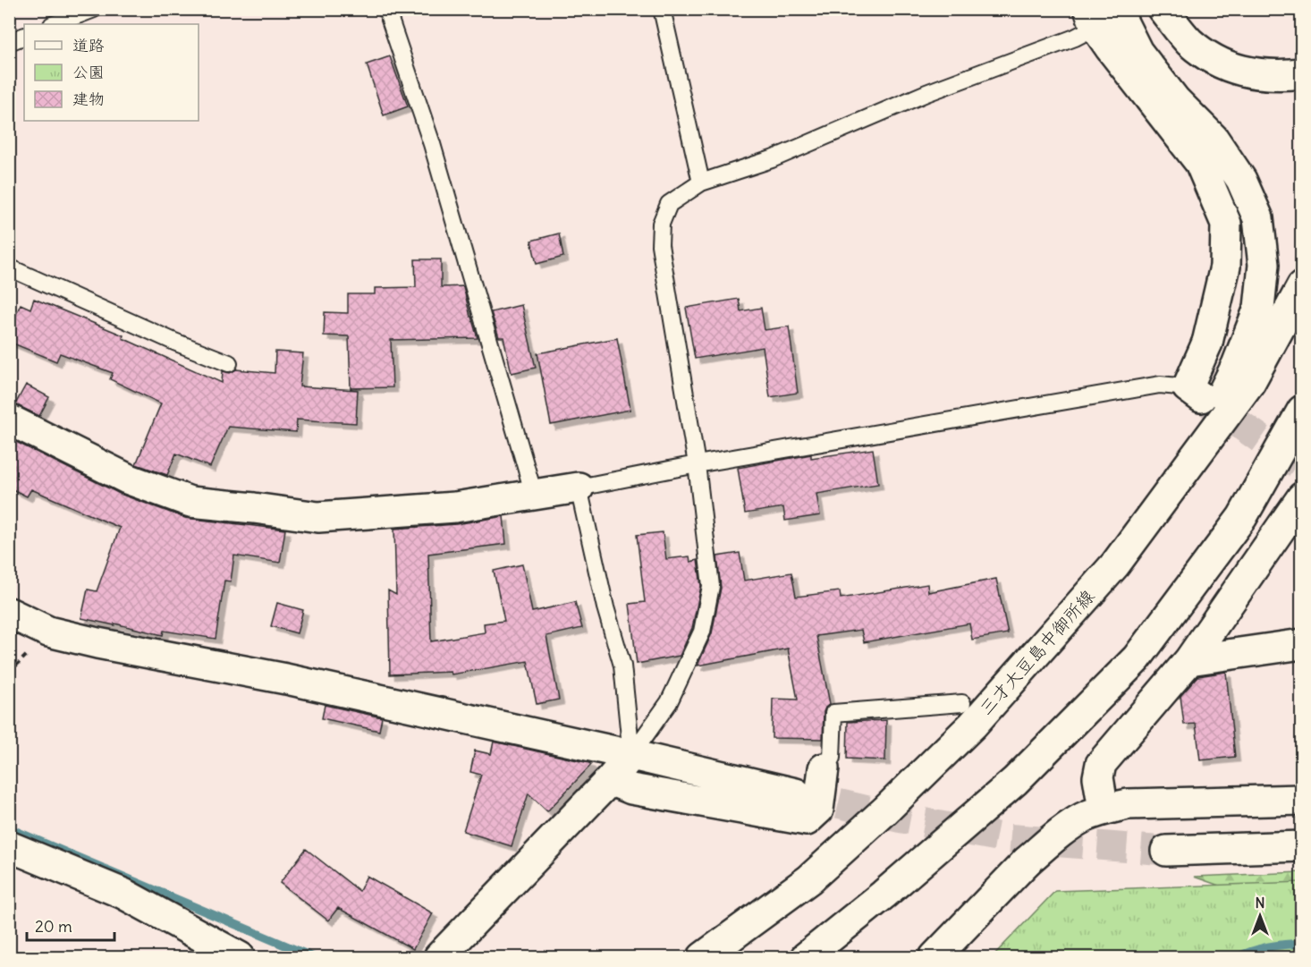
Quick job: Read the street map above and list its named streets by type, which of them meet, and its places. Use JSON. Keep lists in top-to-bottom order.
{
  "streets": {
    "street": ["三才大豆島中御所線"]
  },
  "legend": ["道路", "公園", "建物"],
  "scale_bar": "20 m",
  "north": "top"
}
